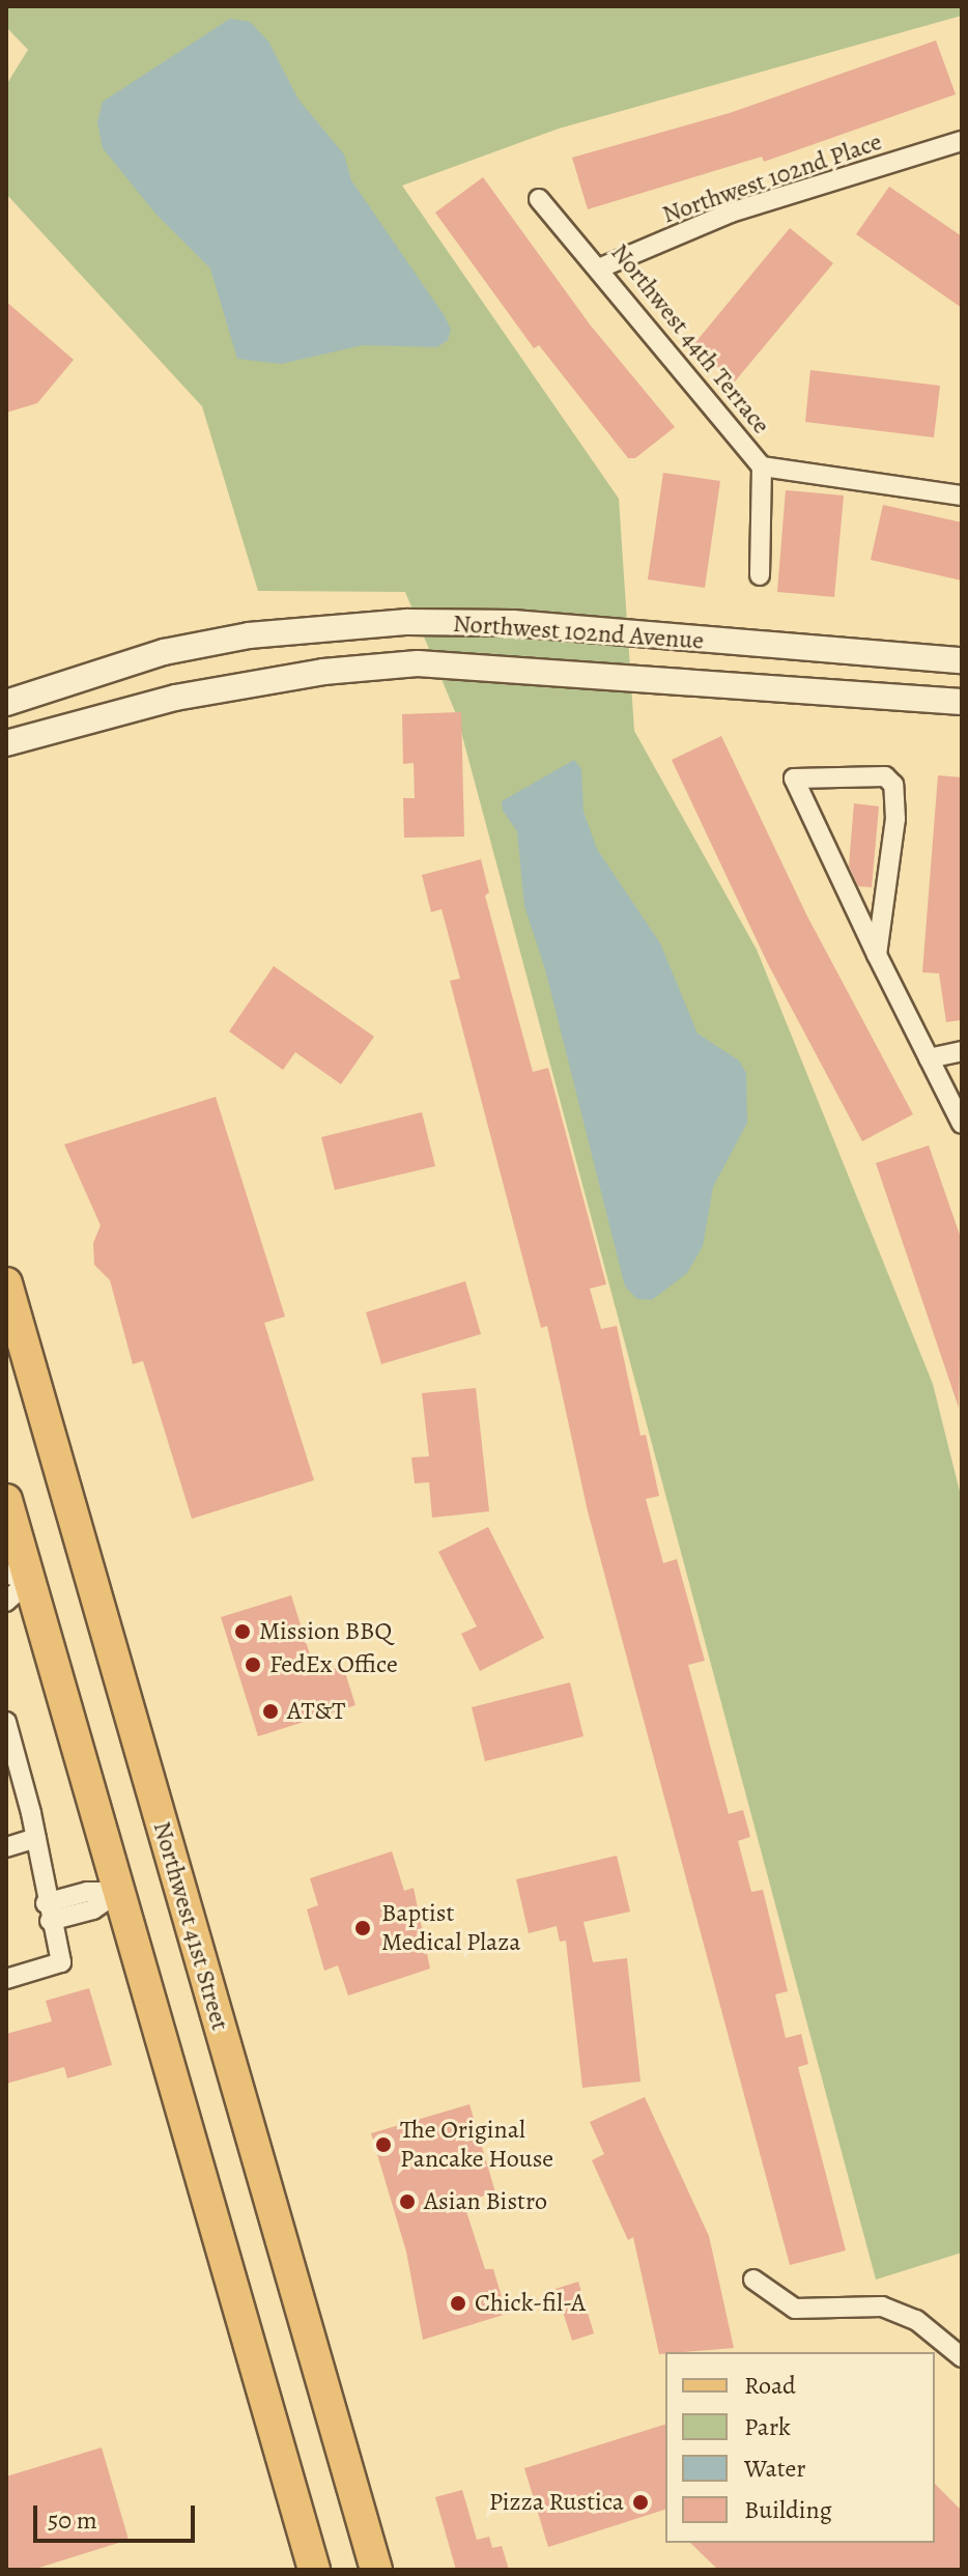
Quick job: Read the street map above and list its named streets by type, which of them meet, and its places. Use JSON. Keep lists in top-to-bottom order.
{
  "streets": {
    "main road": ["Northwest 41st Street"],
    "street": ["Northwest 102nd Place", "Northwest 44th Terrace", "Northwest 102nd Avenue"]
  },
  "crossings": [
    ["Northwest 102nd Place", "Northwest 44th Terrace"]
  ],
  "places": [
    "Mission BBQ",
    "FedEx Office",
    "AT&T",
    "Baptist Medical Plaza",
    "The Original Pancake House",
    "Asian Bistro",
    "Chick-fil-A",
    "Pizza Rustica"
  ],
  "legend": [
    "Road",
    "Park",
    "Water",
    "Building"
  ],
  "scale_bar": "50 m"
}
